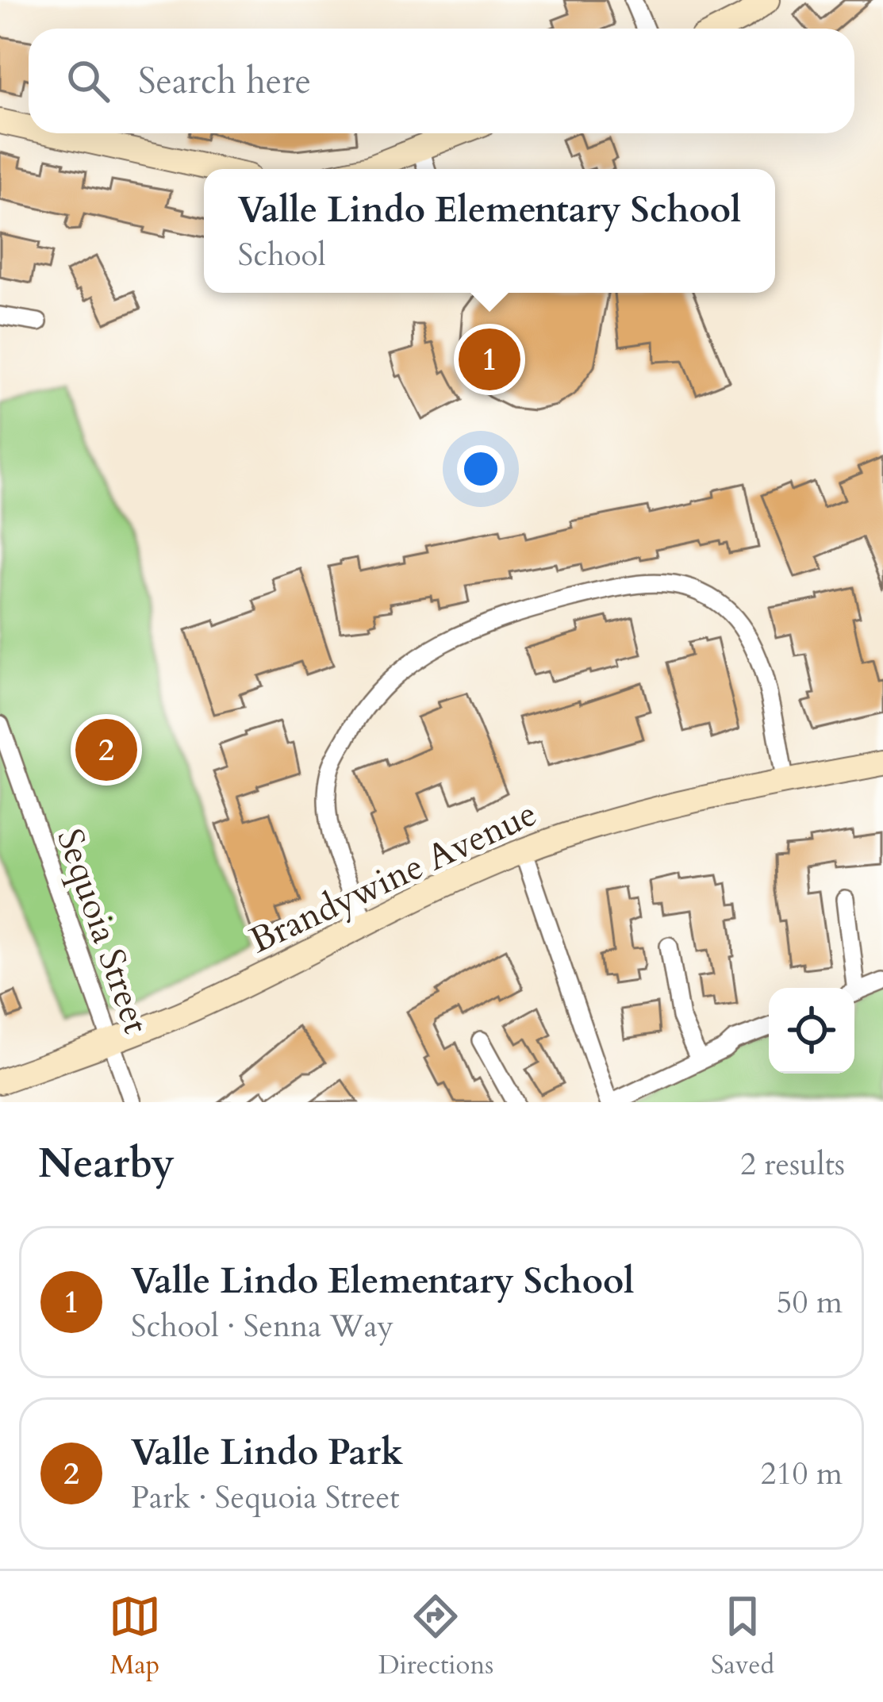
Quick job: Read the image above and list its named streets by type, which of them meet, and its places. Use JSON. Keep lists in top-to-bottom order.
{
  "streets": {
    "street": ["Brandywine Avenue", "Sequoia Street"]
  },
  "crossings": [
    ["Brandywine Avenue", "Sequoia Street"]
  ],
  "page": {
    "search": "Search here",
    "popup": ["Valle Lindo Elementary School", "School"],
    "pins": ["1", "2"],
    "heading": ["Nearby", "2 results"],
    "list": [
      {
        "mark": "1",
        "name": "Valle Lindo Elementary School",
        "note": "School · Senna Way",
        "value": "50 m"
      },
      {
        "mark": "2",
        "name": "Valle Lindo Park",
        "note": "Park · Sequoia Street",
        "value": "210 m"
      }
    ],
    "nav": ["Map", "Directions", "Saved"]
  }
}
